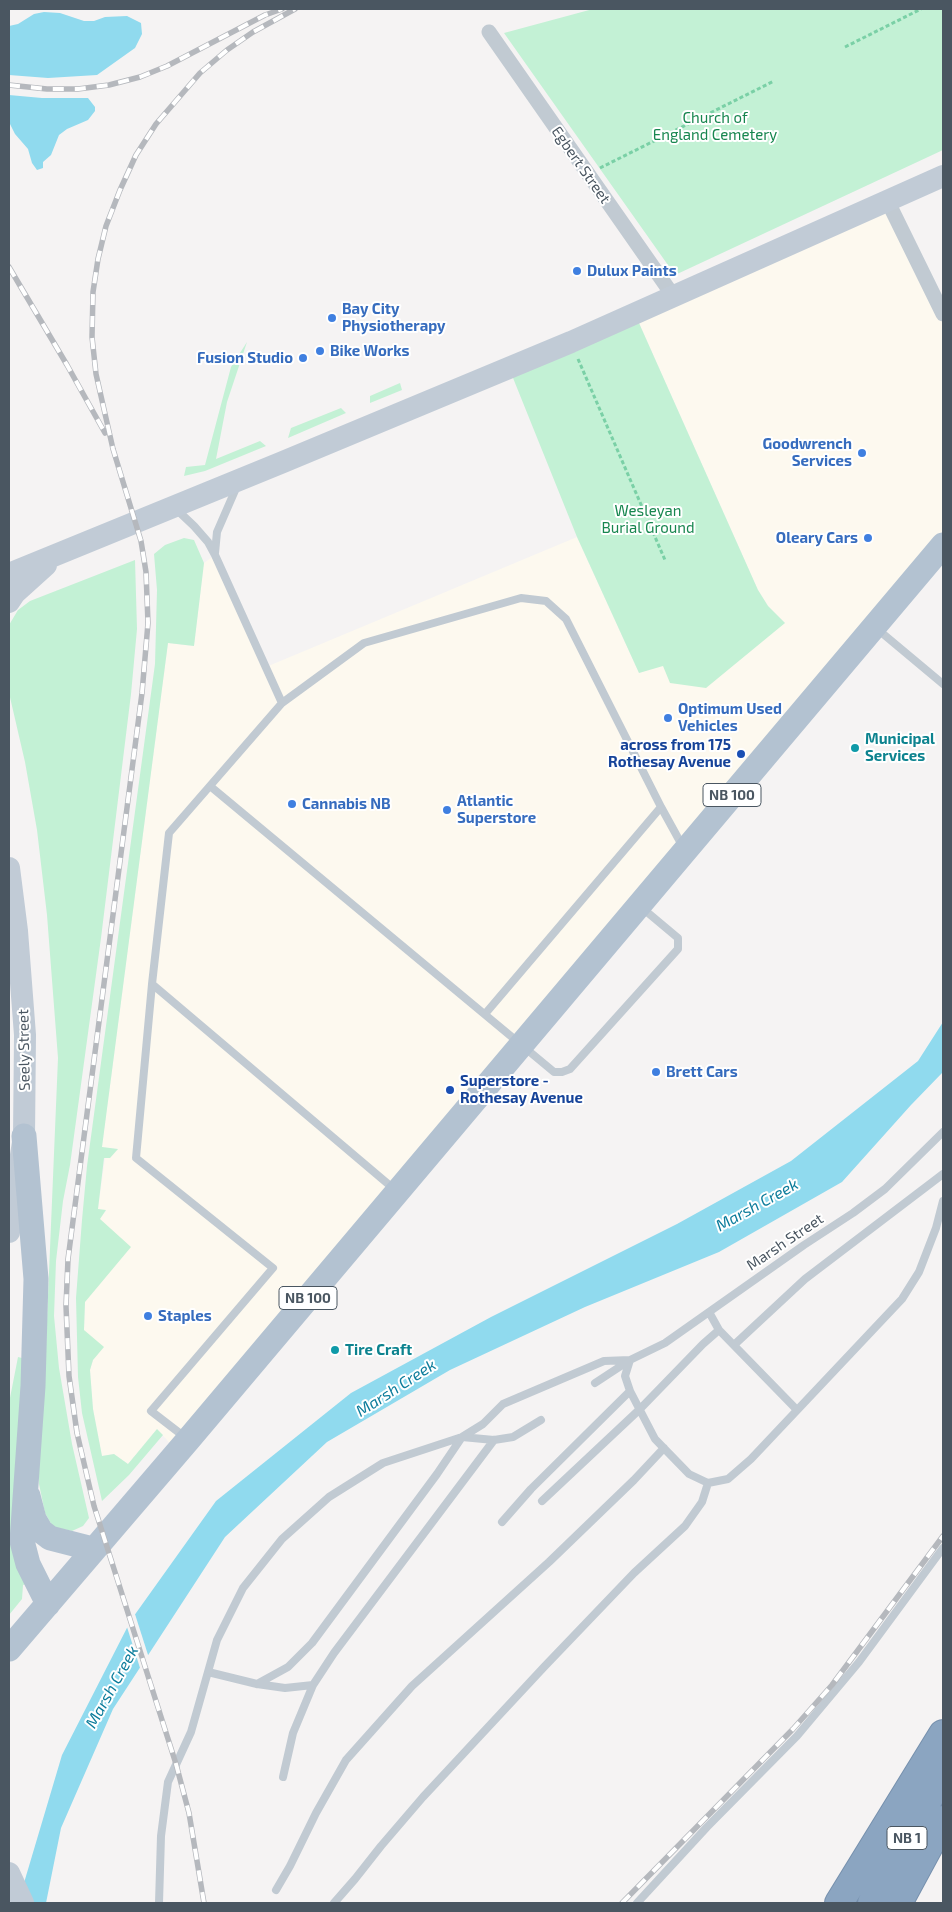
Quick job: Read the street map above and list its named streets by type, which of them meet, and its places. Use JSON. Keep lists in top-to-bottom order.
{
  "streets": {
    "highway": ["NB 1"],
    "main road": ["NB 100", "Seely Street"],
    "street": ["Egbert Street"],
    "lane": ["Marsh Street"]
  },
  "water": ["Marsh Creek"],
  "parks": ["Church of England Cemetery", "Wesleyan Burial Ground"],
  "places": [
    "Dulux Paints",
    "Bay City Physiotherapy",
    "Bike Works",
    "Fusion Studio",
    "Goodwrench Services",
    "Oleary Cars",
    "Optimum Used Vehicles",
    "Municipal Services",
    "across from 175 Rothesay Avenue",
    "Cannabis NB",
    "Atlantic Superstore",
    "Brett Cars",
    "Superstore - Rothesay Avenue",
    "Staples",
    "Tire Craft"
  ]
}
